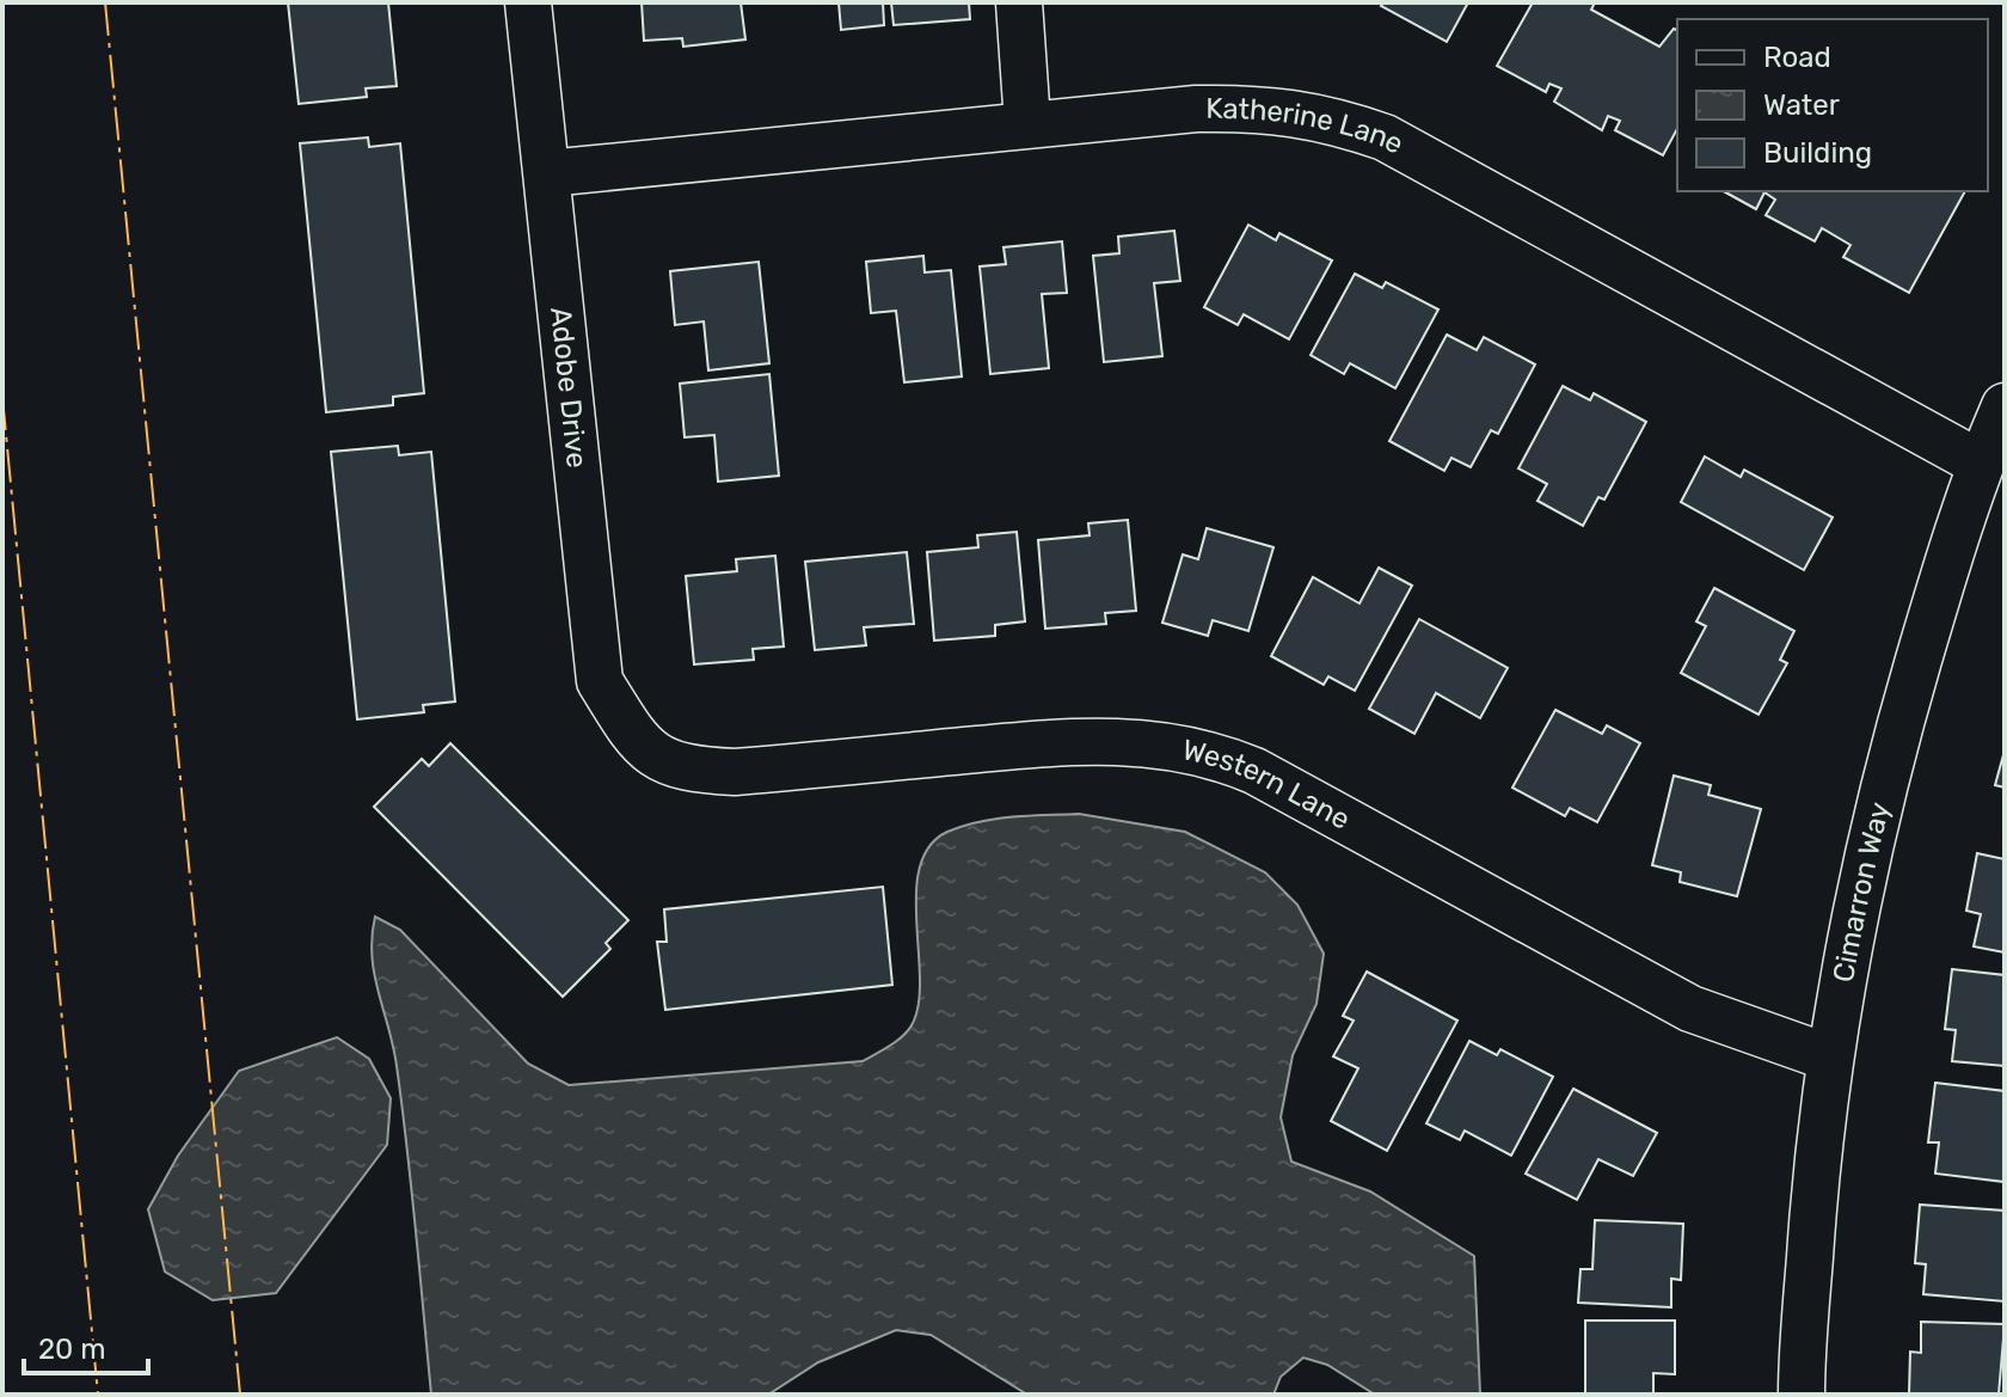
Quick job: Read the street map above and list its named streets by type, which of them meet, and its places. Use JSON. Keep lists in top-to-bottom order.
{
  "streets": {
    "street": [
      "Katherine Lane",
      "Adobe Drive",
      "Western Lane",
      "Cimarron Way"
    ]
  },
  "crossings": [
    ["Katherine Lane", "Adobe Drive"],
    ["Katherine Lane", "Cimarron Way"],
    ["Adobe Drive", "Western Lane"],
    ["Western Lane", "Cimarron Way"]
  ],
  "legend": ["Road", "Water", "Building"],
  "scale_bar": "20 m"
}
